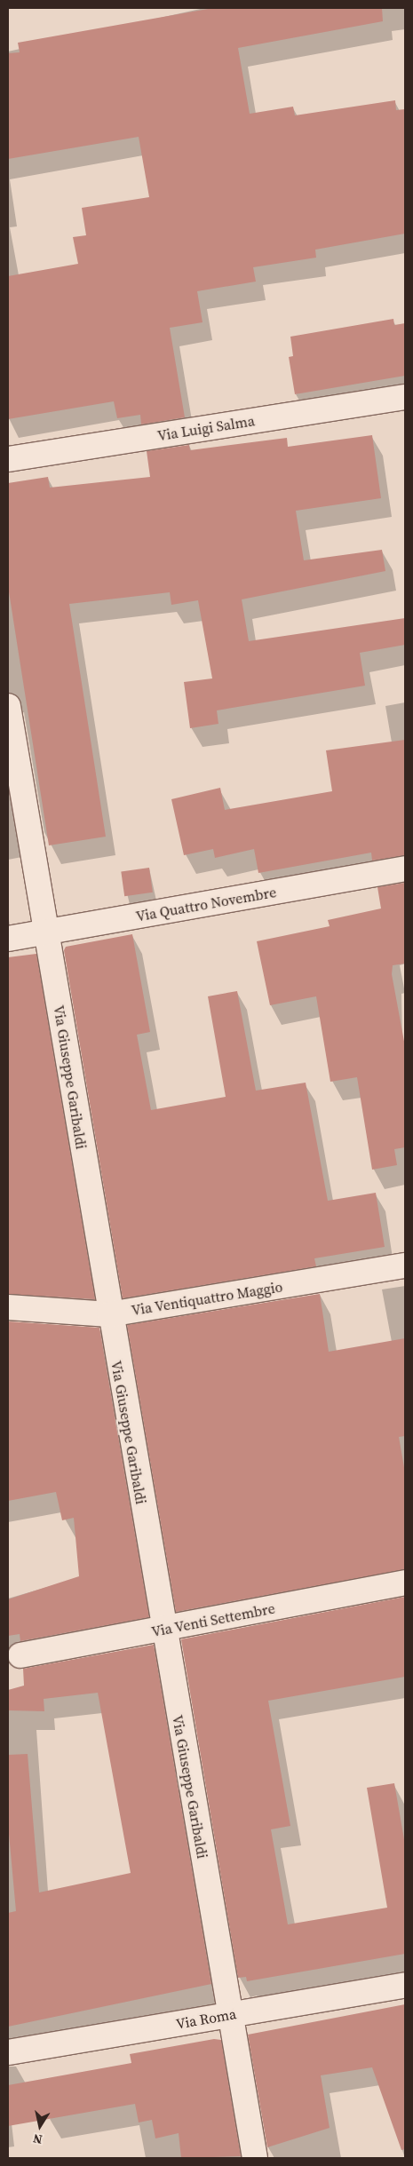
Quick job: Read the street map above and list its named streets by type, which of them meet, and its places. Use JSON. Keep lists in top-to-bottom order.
{
  "streets": {
    "street": [
      "Via Luigi Salma",
      "Via Quattro Novembre",
      "Via Giuseppe Garibaldi",
      "Via Ventiquattro Maggio",
      "Via Venti Settembre",
      "Via Roma"
    ]
  },
  "crossings": [
    ["Via Quattro Novembre", "Via Giuseppe Garibaldi"],
    ["Via Giuseppe Garibaldi", "Via Ventiquattro Maggio"],
    ["Via Giuseppe Garibaldi", "Via Venti Settembre"],
    ["Via Giuseppe Garibaldi", "Via Roma"]
  ],
  "north": "bottom"
}
